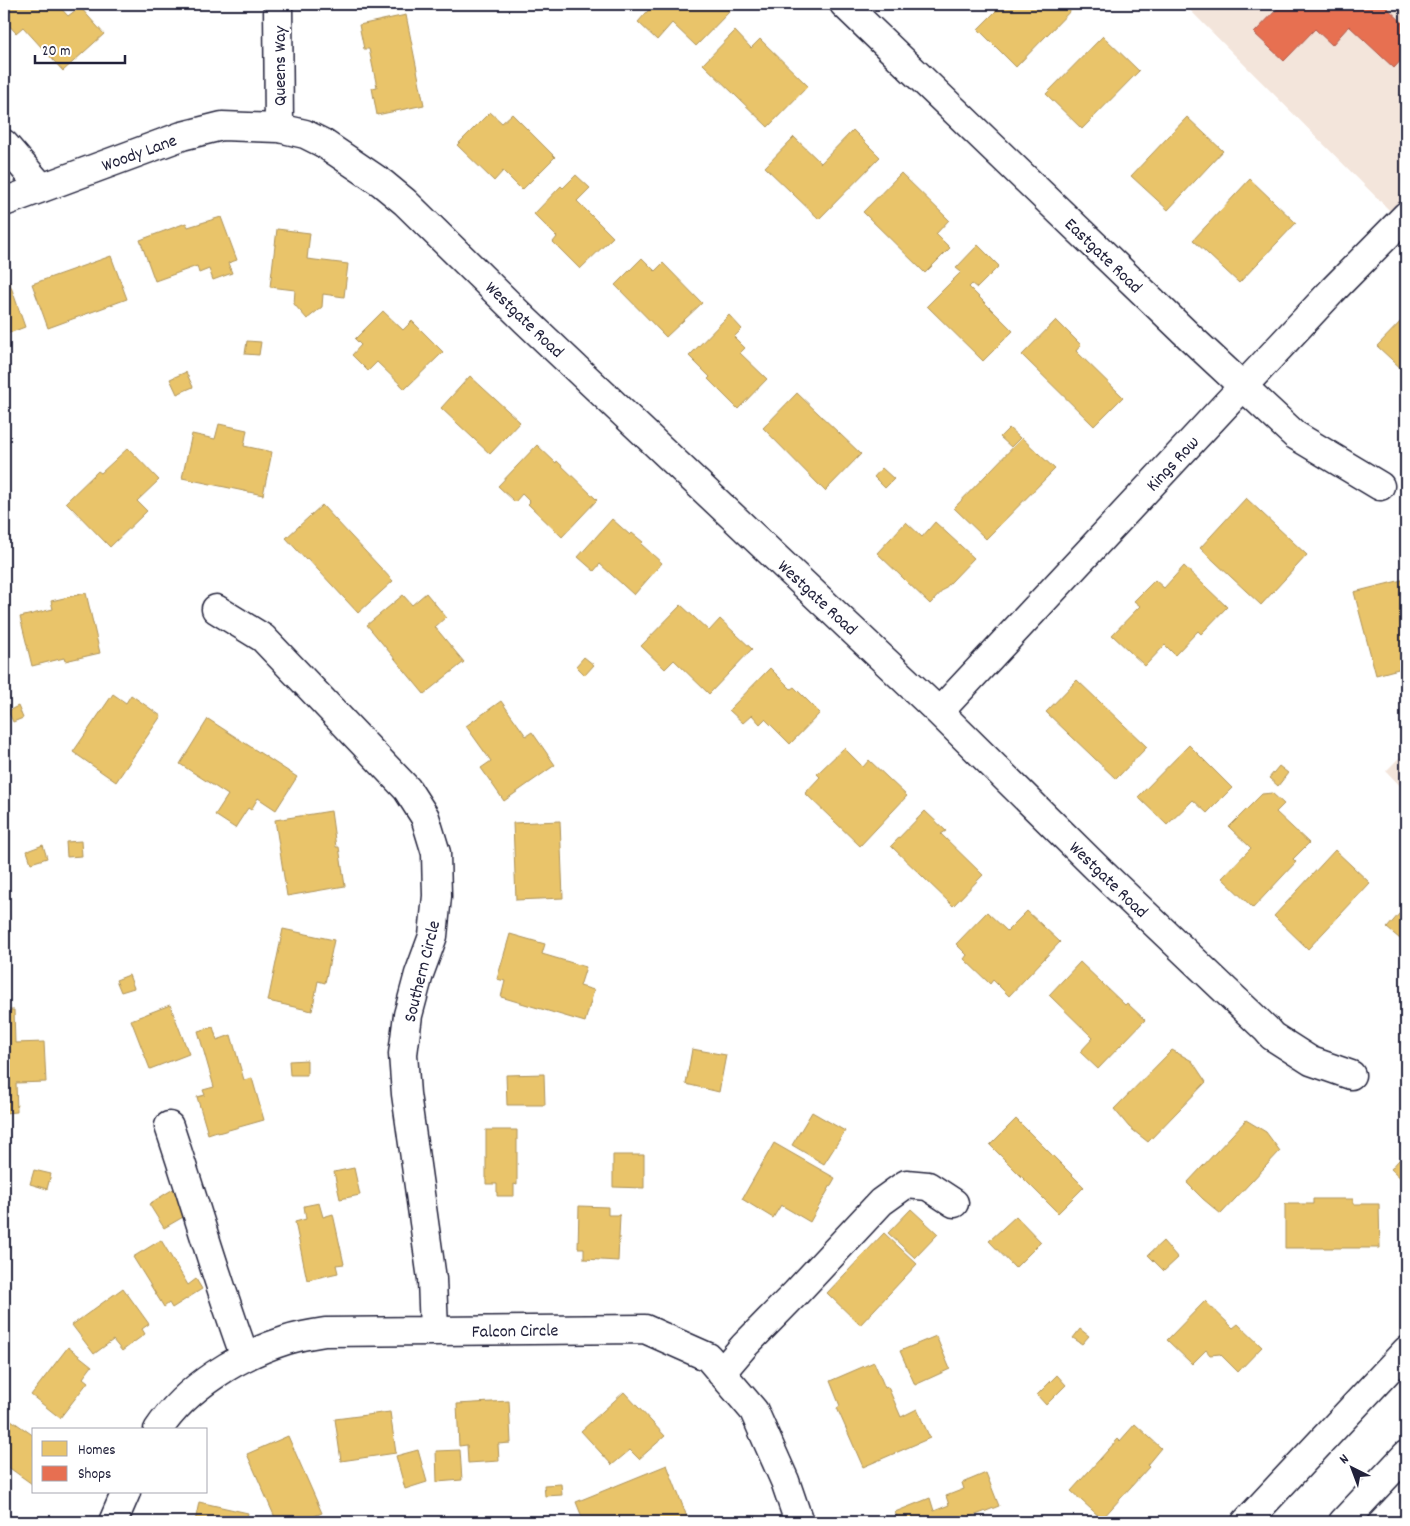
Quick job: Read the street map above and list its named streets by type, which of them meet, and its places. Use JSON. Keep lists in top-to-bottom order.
{
  "streets": {
    "street": [
      "Queens Way",
      "Woody Lane",
      "Eastgate Road",
      "Westgate Road",
      "Kings Row",
      "Southern Circle",
      "Falcon Circle"
    ]
  },
  "crossings": [
    ["Queens Way", "Woody Lane"],
    ["Queens Way", "Westgate Road"],
    ["Woody Lane", "Westgate Road"],
    ["Eastgate Road", "Kings Row"],
    ["Westgate Road", "Kings Row"],
    ["Southern Circle", "Falcon Circle"]
  ],
  "legend": ["Homes", "Shops"],
  "scale_bar": "20 m",
  "north": "top left"
}
